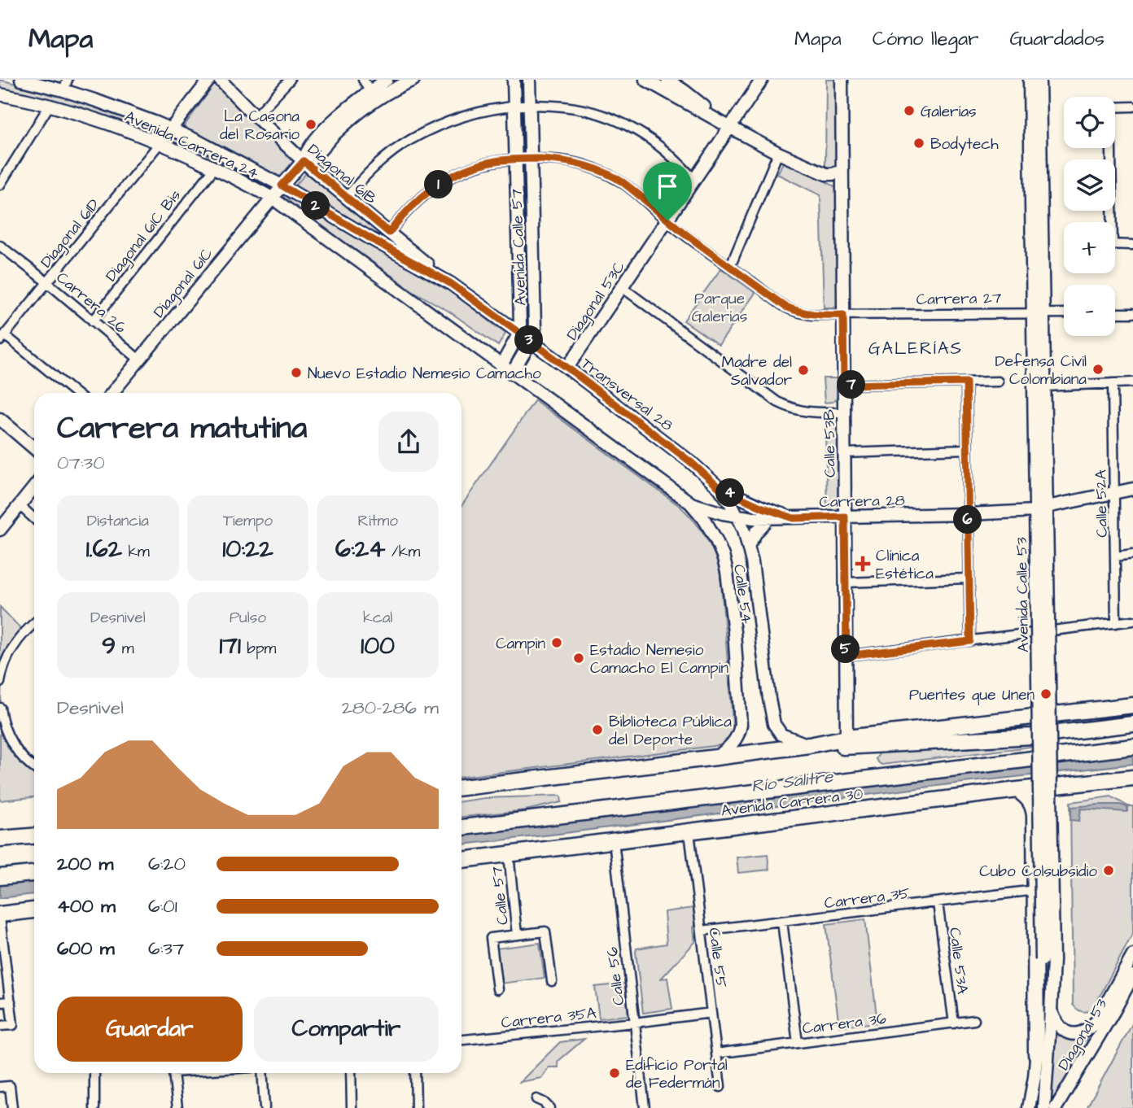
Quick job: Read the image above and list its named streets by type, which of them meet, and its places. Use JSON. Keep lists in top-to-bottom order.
{
  "streets": {
    "highway": ["Avenida Carrera 30"],
    "main road": [
      "Avenida Carrera 24",
      "Diagonal 61B",
      "Avenida Calle 57",
      "Diagonal 61C",
      "Diagonal 53C",
      "Transversal 28",
      "Calle 53B",
      "Carrera 28",
      "Calle 54",
      "Avenida Calle 53",
      "Diagonal 53"
    ],
    "street": [
      "Diagonal 61D",
      "Diagonal 61C Bis",
      "Carrera 27",
      "Carrera 26",
      "Calle 52A",
      "Calle 57",
      "Carrera 35",
      "Calle 55",
      "Calle 53A",
      "Calle 56",
      "Carrera 35A",
      "Carrera 36"
    ]
  },
  "crossings": [
    ["Avenida Carrera 24", "Diagonal 61D"],
    ["Avenida Carrera 24", "Diagonal 61C Bis"],
    ["Avenida Carrera 24", "Diagonal 61C"],
    ["Avenida Carrera 24", "Transversal 28"],
    ["Diagonal 61B", "Diagonal 61C"],
    ["Diagonal 61B", "Carrera 27"],
    ["Diagonal 61B", "Transversal 28"],
    ["Diagonal 61D", "Carrera 26"],
    ["Diagonal 61C Bis", "Carrera 26"],
    ["Avenida Calle 57", "Carrera 27"],
    ["Avenida Calle 57", "Transversal 28"],
    ["Diagonal 61C", "Carrera 26"],
    ["Diagonal 61C", "Transversal 28"],
    ["Carrera 27", "Diagonal 53C"],
    ["Carrera 27", "Calle 53B"],
    ["Carrera 27", "Avenida Calle 53"],
    ["Diagonal 53C", "Transversal 28"],
    ["Transversal 28", "Carrera 28"],
    ["Transversal 28", "Calle 54"],
    ["Calle 53B", "Carrera 28"],
    ["Carrera 28", "Calle 52A"],
    ["Carrera 28", "Calle 54"],
    ["Carrera 28", "Avenida Calle 53"],
    ["Avenida Calle 53", "Diagonal 53"],
    ["Avenida Carrera 30", "Calle 57"],
    ["Avenida Carrera 30", "Calle 55"],
    ["Avenida Carrera 30", "Calle 56"],
    ["Carrera 35", "Calle 55"],
    ["Carrera 35", "Calle 53A"],
    ["Calle 55", "Carrera 35A"],
    ["Calle 55", "Carrera 36"],
    ["Calle 53A", "Carrera 36"],
    ["Calle 56", "Carrera 35A"]
  ],
  "districts": ["GALERÍAS"],
  "water": ["Río Salitre"],
  "parks": ["Parque Galerías"],
  "places": {
    "other": [
      "Galerías",
      "La Casona del Rosario",
      "Bodytech",
      "Defensa Civil Colombiana",
      "Madre del Salvador",
      "Nuevo Estadio Nemesio Camacho",
      "Campin",
      "Estadio Nemesio Camacho El Campín",
      "Puentes que Unen",
      "Biblioteca Pública del Deporte",
      "Cubo Colsubsidio",
      "Edificio Portal de Federmán"
    ],
    "health": ["Clínica Estética"]
  },
  "page": {
    "header": "Mapa",
    "nav": ["Mapa", "Cómo llegar", "Guardados"],
    "map_buttons": ["+", "−"],
    "pins": [
      "1",
      "2",
      "3",
      "7",
      "4",
      "6",
      "5"
    ],
    "heading": ["Carrera matutina", "07:30"],
    "stats": [
      ["Distancia", "1.62 km"],
      ["Tiempo", "10:22"],
      ["Ritmo", "6:24 /km"],
      ["Desnivel", "9 m"],
      ["Pulso", "171 bpm"],
      ["kcal", "100"]
    ],
    "chart": ["Desnivel", "280–286 m"],
    "list": [
      {
        "name": "200 m",
        "note": "6:20"
      },
      {
        "name": "400 m",
        "note": "6:01"
      },
      {
        "name": "600 m",
        "note": "6:37"
      }
    ],
    "buttons": ["Guardar", "Compartir"]
  }
}
